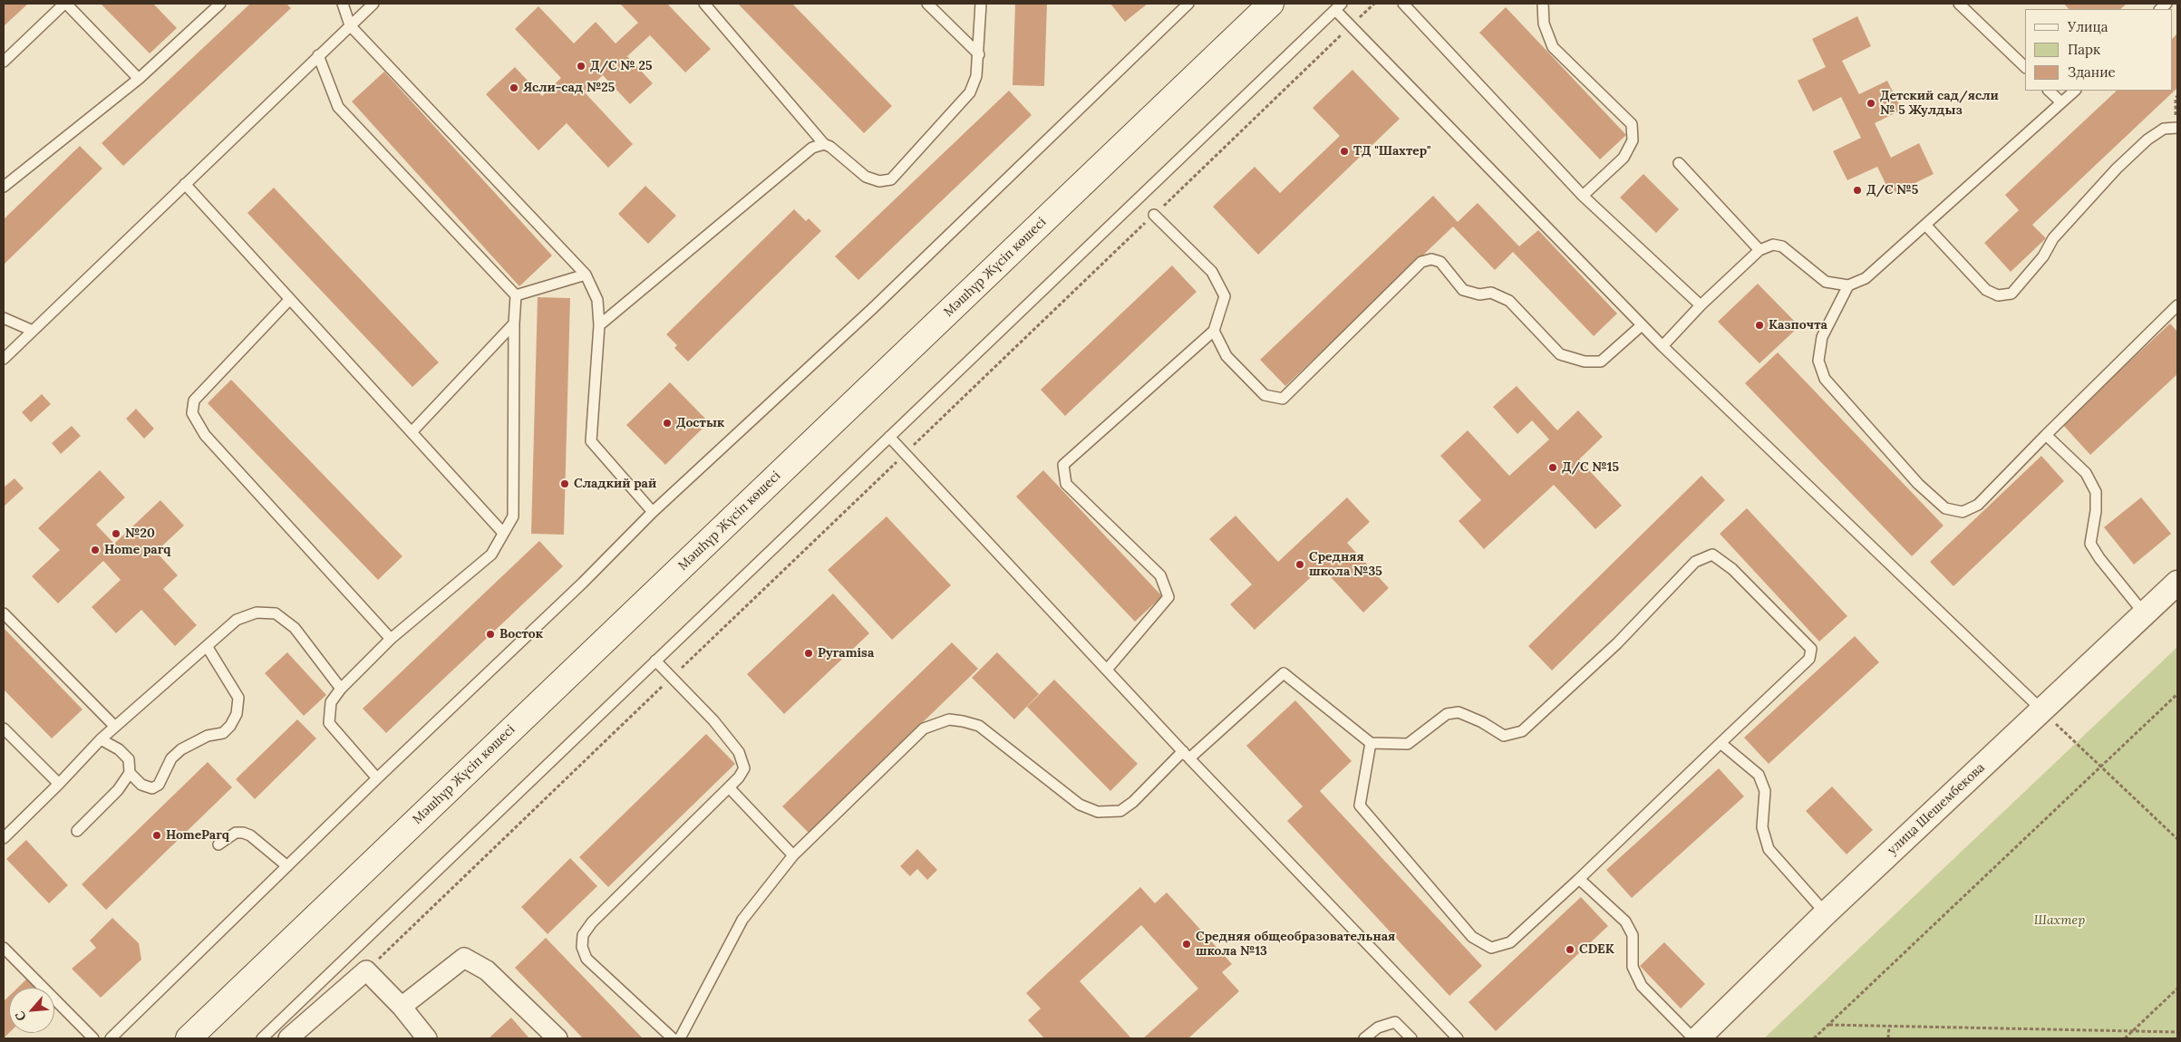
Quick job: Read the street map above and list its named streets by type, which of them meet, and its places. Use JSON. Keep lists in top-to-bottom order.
{
  "streets": {
    "main road": ["Мәшһүр Жүсіп көшесі"],
    "street": ["улица Шешембекова"]
  },
  "parks": ["Шахтер"],
  "places": [
    "Д/С № 25",
    "Ясли-сад №25",
    "Детский сад/ясли № 5 Жулдыз",
    "ТД \"Шахтер\"",
    "Д/С №5",
    "Казпочта",
    "Достык",
    "Д/С №15",
    "Сладкий рай",
    "№20",
    "Home parq",
    "Средняя школа №35",
    "Восток",
    "Pyramisa",
    "HomeParq",
    "Средняя общеобразовательная школа №13",
    "CDEK"
  ],
  "legend": ["Улица", "Парк", "Здание"],
  "north": "bottom left"
}
